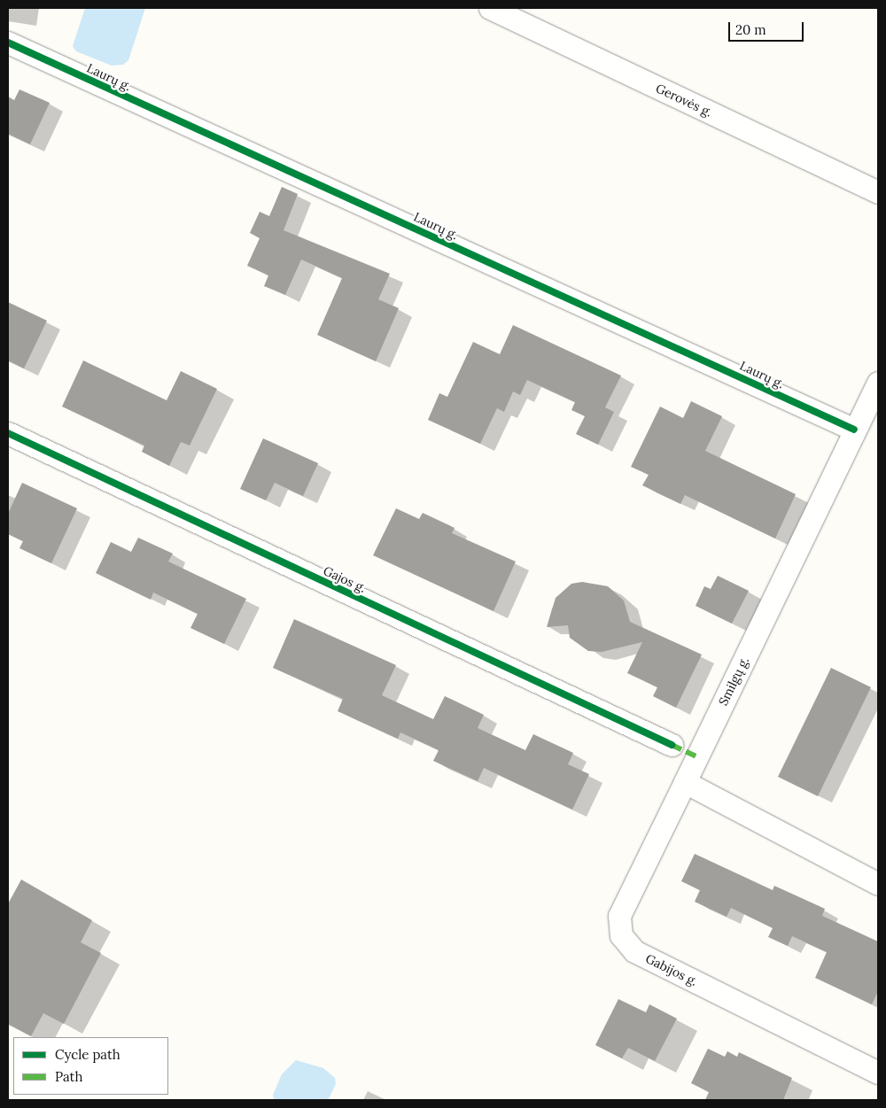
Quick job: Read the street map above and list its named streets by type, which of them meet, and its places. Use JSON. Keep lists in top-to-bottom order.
{
  "streets": {
    "street": [
      "Laurų g.",
      "Gerovės g.",
      "Gajos g.",
      "Smilgų g.",
      "Gabijos g."
    ]
  },
  "crossings": [
    ["Laurų g.", "Smilgų g."],
    ["Smilgų g.", "Gabijos g."]
  ],
  "legend": ["Cycle path", "Path"],
  "scale_bar": "20 m"
}
